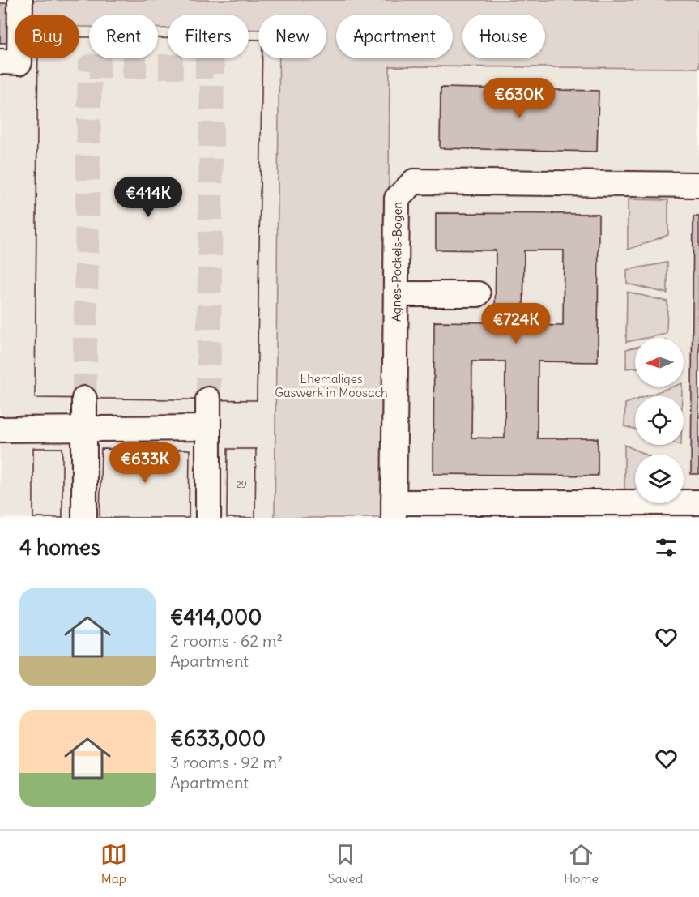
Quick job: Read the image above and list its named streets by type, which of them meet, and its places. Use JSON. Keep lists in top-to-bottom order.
{
  "streets": {
    "street": ["Agnes-Pockels-Bogen"]
  },
  "parks": ["Ehemaliges Gaswerk in Moosach"],
  "house_numbers": ["29"],
  "north": "left",
  "page": {
    "chip": [
      "Buy",
      "Rent",
      "Filters",
      "New",
      "Apartment",
      "House"
    ],
    "price": [
      "€630K",
      "€414K",
      "€724K",
      "€633K"
    ],
    "heading": "4 homes",
    "list": [
      {
        "name": "€414,000",
        "note": "2 rooms · 62 m² · Apartment"
      },
      {
        "name": "€633,000",
        "note": "3 rooms · 92 m² · Apartment"
      }
    ],
    "tabs": ["Map", "Saved", "Home"]
  }
}
